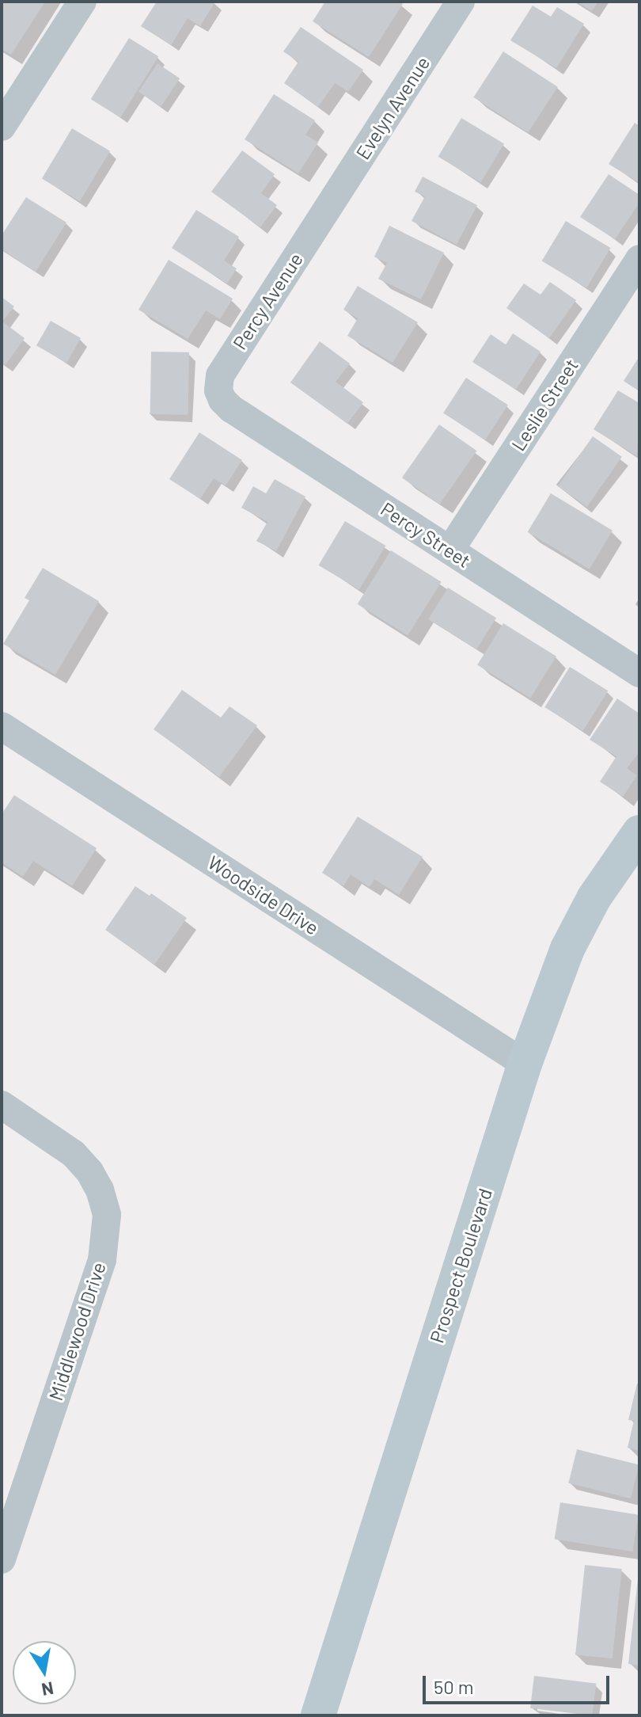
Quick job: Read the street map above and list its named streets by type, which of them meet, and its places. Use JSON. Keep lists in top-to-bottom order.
{
  "streets": {
    "main road": ["Prospect Boulevard"],
    "street": [
      "Evelyn Avenue",
      "Percy Avenue",
      "Leslie Street",
      "Percy Street",
      "Woodside Drive",
      "Middlewood Drive"
    ]
  },
  "crossings": [
    ["Evelyn Avenue", "Percy Avenue"],
    ["Percy Avenue", "Percy Street"],
    ["Leslie Street", "Percy Street"],
    ["Woodside Drive", "Prospect Boulevard"]
  ],
  "scale_bar": "50 m",
  "north": "bottom"
}
